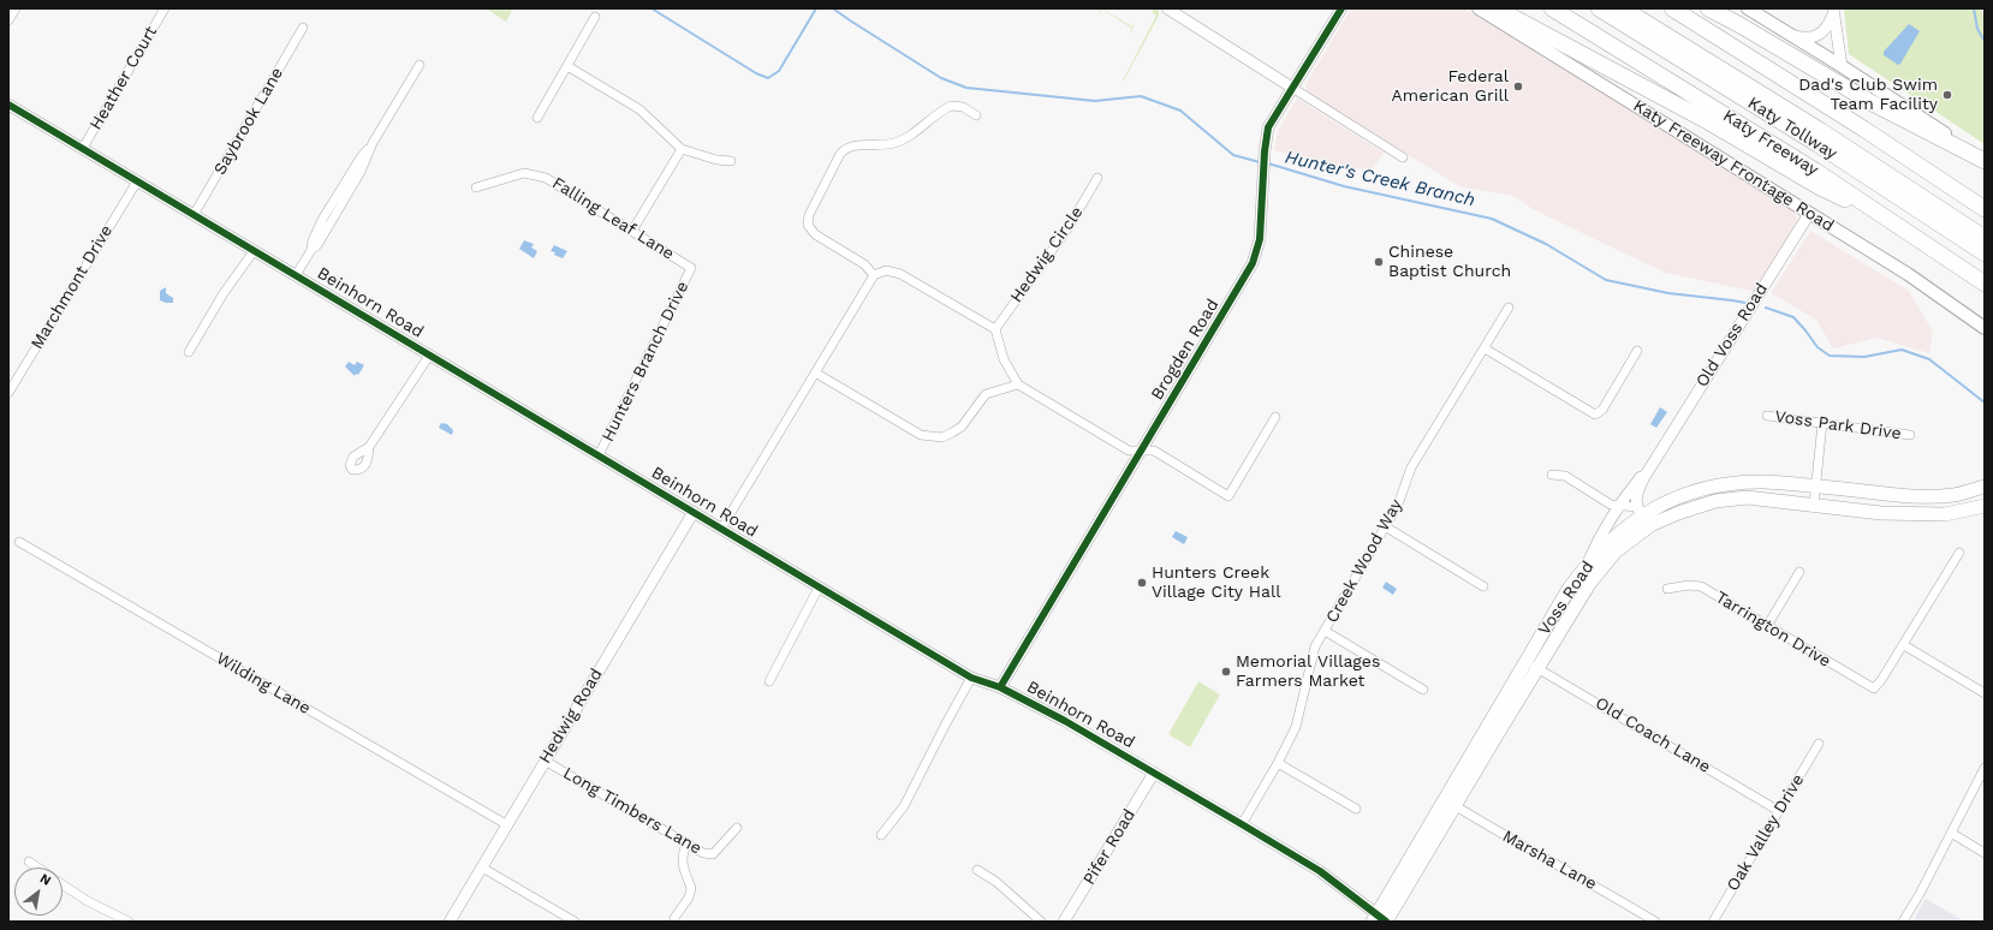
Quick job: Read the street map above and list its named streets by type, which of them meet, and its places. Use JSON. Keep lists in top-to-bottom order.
{
  "streets": {
    "highway": ["Katy Tollway", "Katy Freeway"],
    "main road": ["Katy Freeway Frontage Road", "Voss Road"],
    "street": [
      "Heather Court",
      "Saybrook Lane",
      "Falling Leaf Lane",
      "Hedwig Circle",
      "Marchmont Drive",
      "Beinhorn Road",
      "Old Voss Road",
      "Brogden Road",
      "Hunters Branch Drive",
      "Voss Park Drive",
      "Creek Wood Way",
      "Tarrington Drive",
      "Wilding Lane",
      "Hedwig Road",
      "Old Coach Lane",
      "Long Timbers Lane",
      "Oak Valley Drive",
      "Pifer Road",
      "Marsha Lane"
    ]
  },
  "crossings": [
    ["Heather Court", "Beinhorn Road"],
    ["Saybrook Lane", "Beinhorn Road"],
    ["Katy Freeway Frontage Road", "Old Voss Road"],
    ["Falling Leaf Lane", "Hunters Branch Drive"],
    ["Marchmont Drive", "Beinhorn Road"],
    ["Beinhorn Road", "Brogden Road"],
    ["Beinhorn Road", "Hunters Branch Drive"],
    ["Beinhorn Road", "Creek Wood Way"],
    ["Beinhorn Road", "Voss Road"],
    ["Beinhorn Road", "Hedwig Road"],
    ["Beinhorn Road", "Pifer Road"],
    ["Old Voss Road", "Voss Road"],
    ["Voss Road", "Old Coach Lane"],
    ["Voss Road", "Marsha Lane"],
    ["Wilding Lane", "Hedwig Road"],
    ["Hedwig Road", "Long Timbers Lane"],
    ["Old Coach Lane", "Oak Valley Drive"]
  ],
  "water": ["Hunter's Creek Branch"],
  "places": [
    "Federal American Grill",
    "Dad's Club Swim Team Facility",
    "Chinese Baptist Church",
    "Hunters Creek Village City Hall",
    "Memorial Villages Farmers Market"
  ],
  "north": "top right"
}
